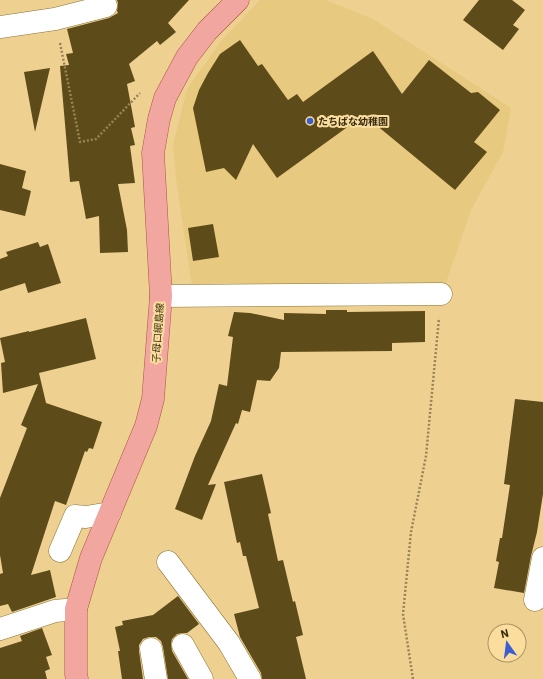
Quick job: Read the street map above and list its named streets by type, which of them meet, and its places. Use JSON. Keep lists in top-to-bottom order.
{
  "streets": {
    "main road": ["子母口綱島線"]
  },
  "places": ["たちばな幼稚園"],
  "north": "top"
}
